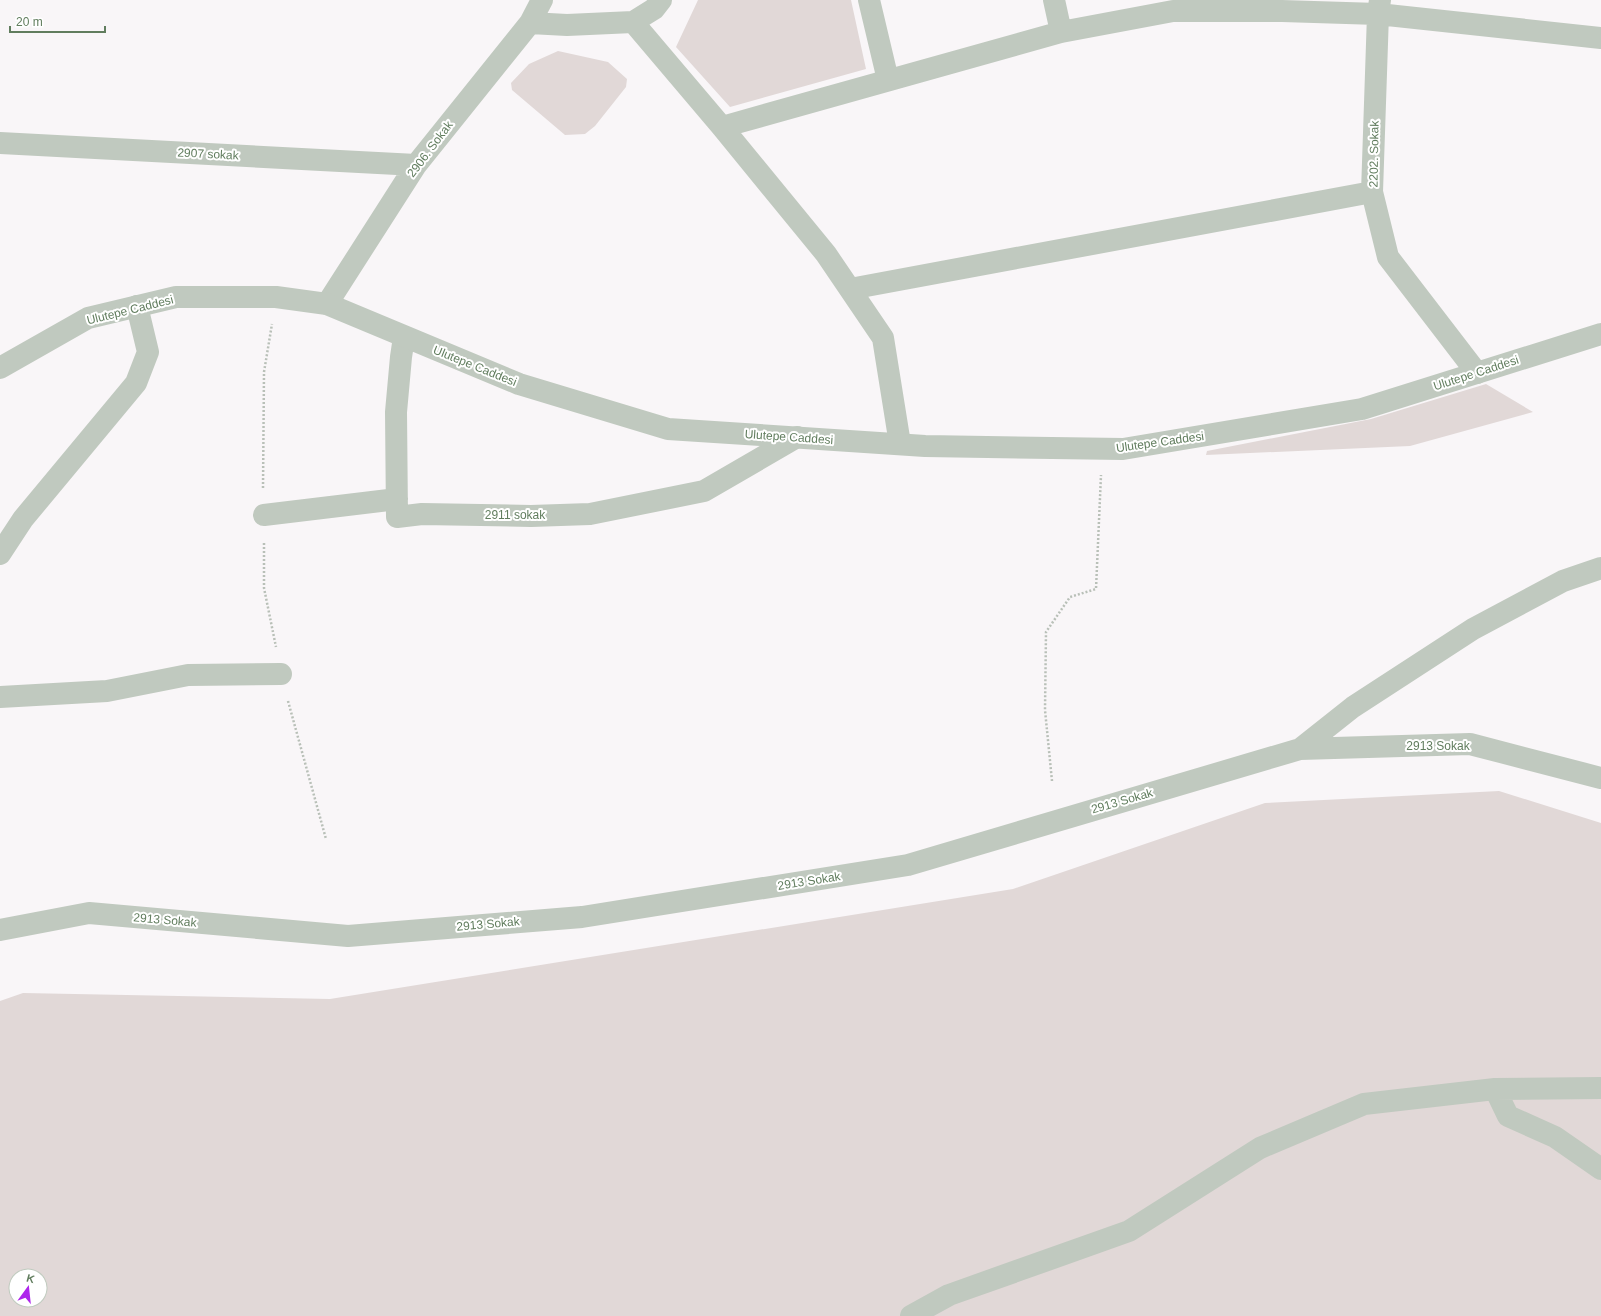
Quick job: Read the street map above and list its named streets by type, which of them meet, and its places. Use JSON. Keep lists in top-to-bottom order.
{
  "streets": {
    "street": [
      "2906. Sokak",
      "2907 sokak",
      "2202. Sokak",
      "Ulutepe Caddesi",
      "2911 sokak",
      "2913 Sokak"
    ]
  },
  "crossings": [
    ["2906. Sokak", "2907 sokak"],
    ["2906. Sokak", "Ulutepe Caddesi"],
    ["2202. Sokak", "Ulutepe Caddesi"],
    ["Ulutepe Caddesi", "2911 sokak"]
  ],
  "scale_bar": "20 m",
  "north": "top"
}
